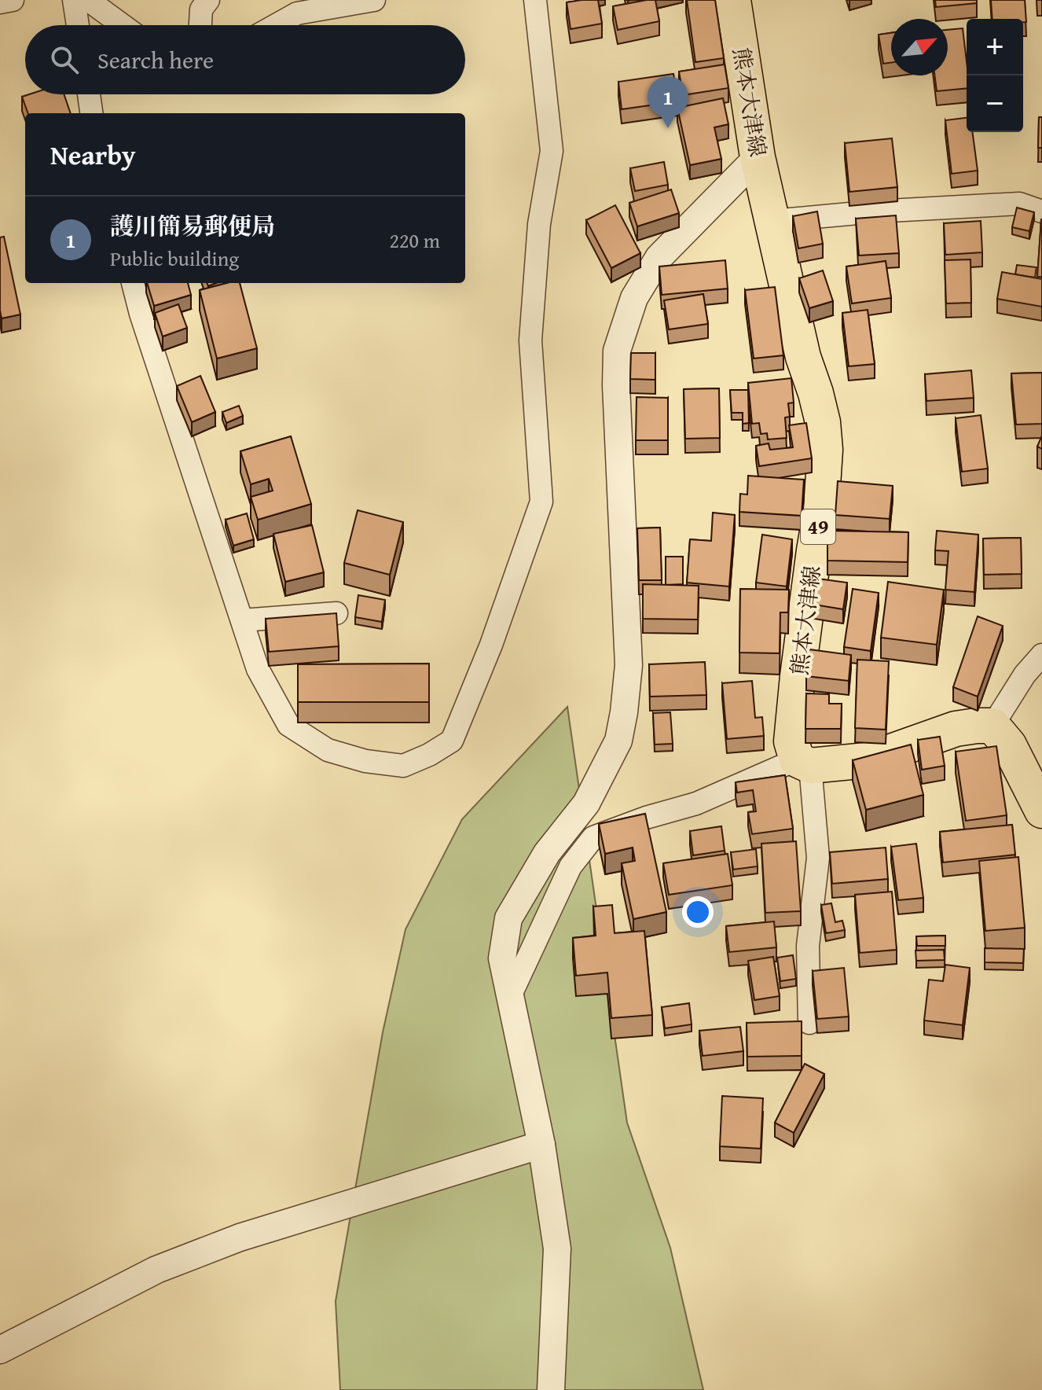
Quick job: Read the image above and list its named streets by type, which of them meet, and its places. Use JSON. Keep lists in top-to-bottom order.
{
  "streets": {
    "main road": ["熊本大津線", "49"]
  },
  "north": "top right",
  "page": {
    "map_buttons": ["+", "−"],
    "search": "Search here",
    "pins": "1",
    "heading": "Nearby",
    "list": [
      {
        "mark": "1",
        "name": "護川簡易郵便局",
        "note": "Public building",
        "value": "220 m"
      }
    ]
  }
}
